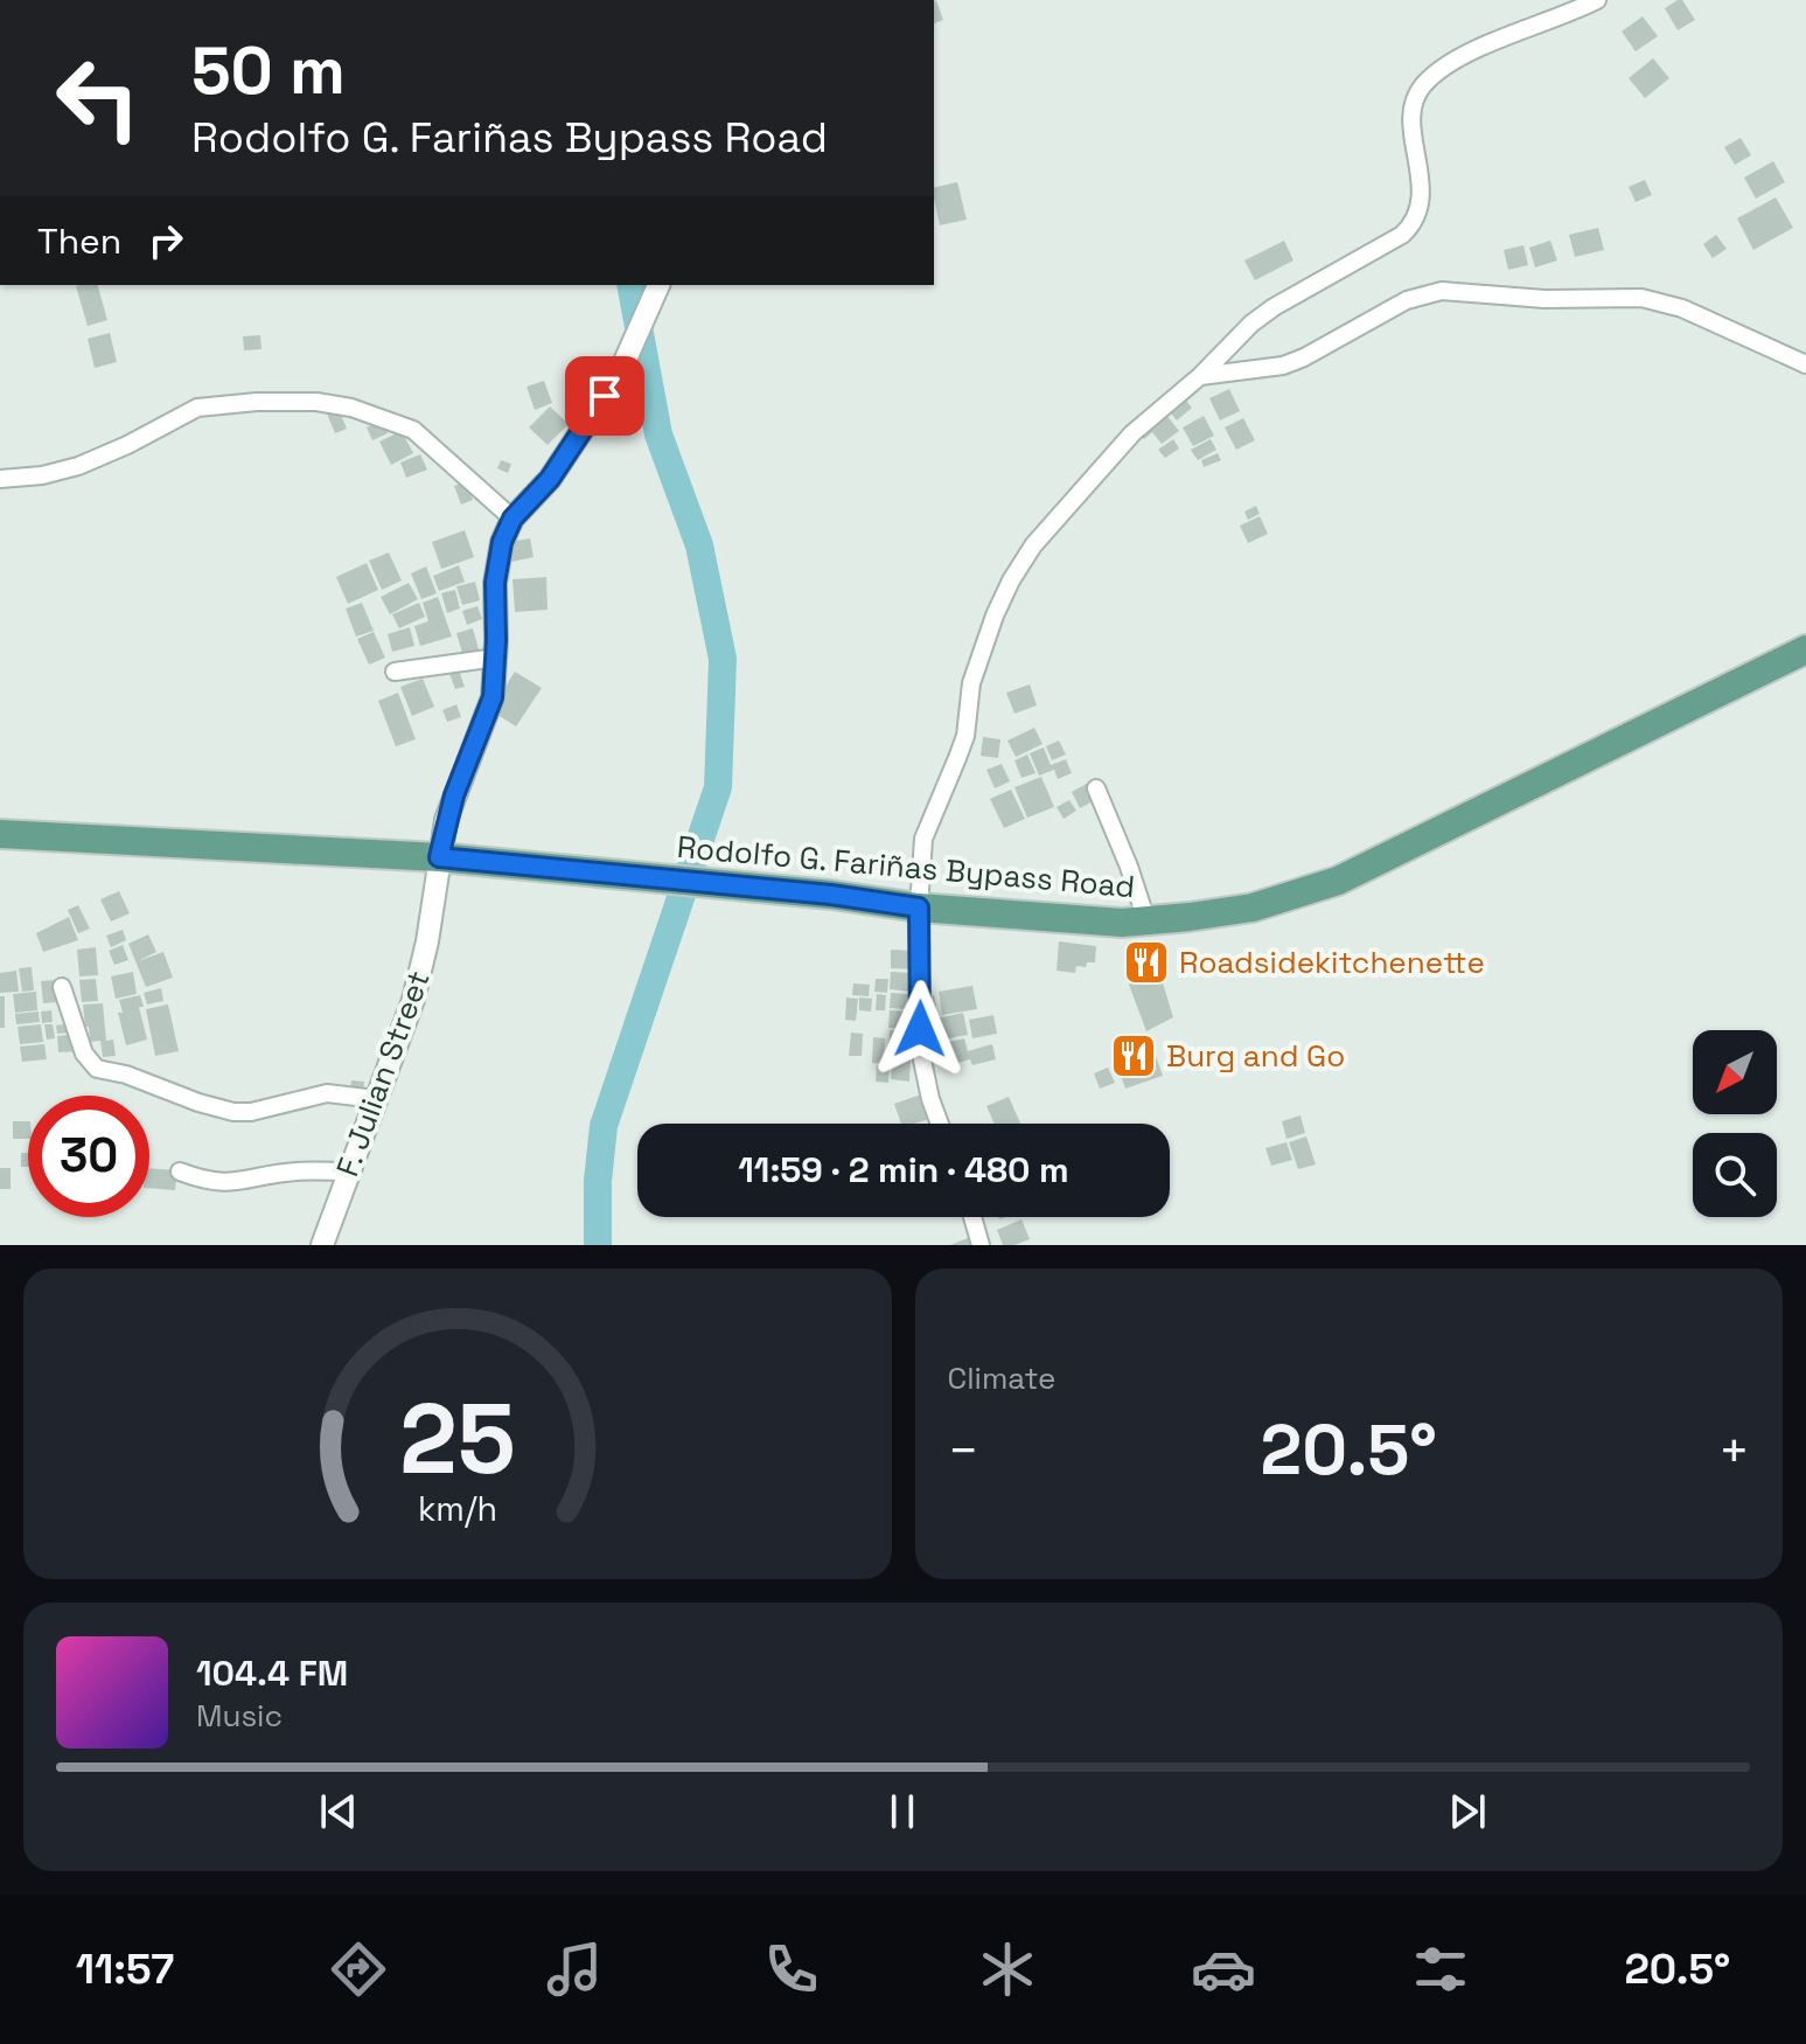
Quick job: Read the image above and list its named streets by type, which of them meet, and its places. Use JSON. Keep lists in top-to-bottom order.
{
  "streets": {
    "main road": ["Rodolfo G. Fariñas Bypass Road"],
    "street": ["F. Julian Street"]
  },
  "crossings": [
    ["Rodolfo G. Fariñas Bypass Road", "F. Julian Street"]
  ],
  "places": {
    "restaurant": ["Roadsidekitchenette", "Burg and Go"]
  },
  "north": "bottom left",
  "page": {
    "turn": ["50 m", "Rodolfo G. Fariñas Bypass Road"],
    "then": "Then",
    "limit": "30",
    "trip": "11:59 · 2 min · 480 m",
    "tile": "Climate",
    "heat": ["−", "20.5°", "+"],
    "song": ["104.4 FM", "Music"],
    "tabs": ["11:57", "20.5°"],
    "gauge": ["25", "km/h"]
  }
}
